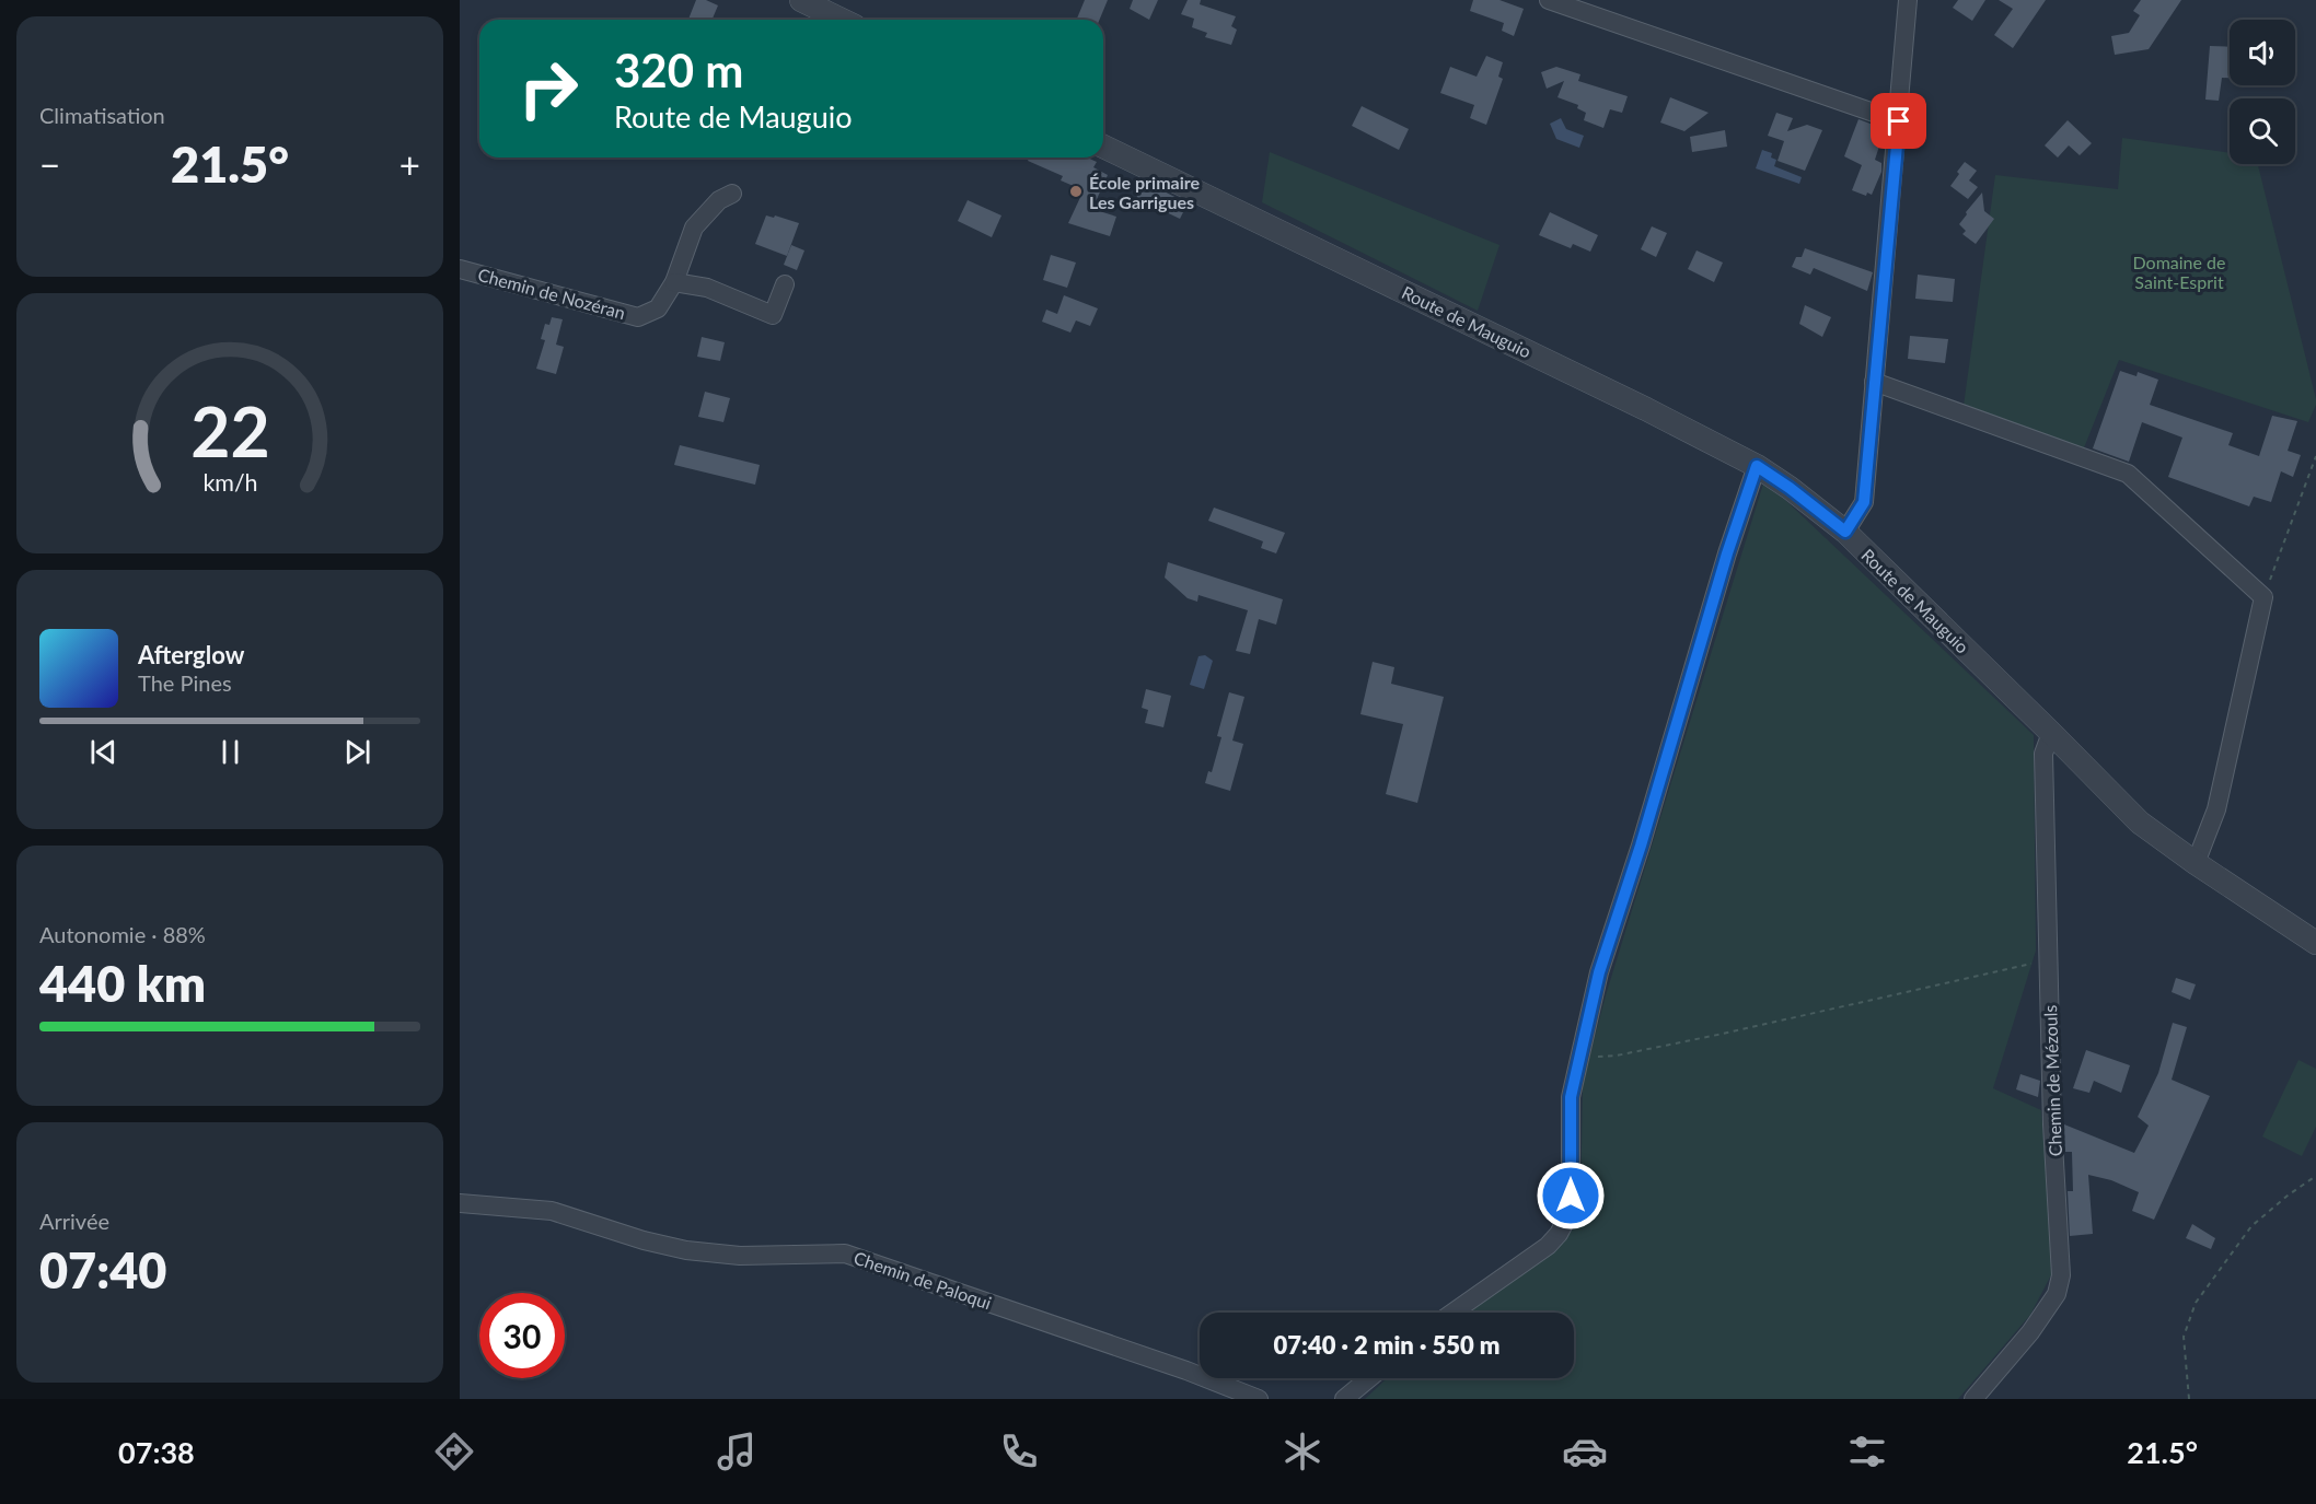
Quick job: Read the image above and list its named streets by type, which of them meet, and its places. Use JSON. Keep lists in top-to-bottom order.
{
  "streets": {
    "street": [
      "Chemin de Nozéran",
      "Route de Mauguio",
      "Chemin de Mézouls",
      "Chemin de Paloqui"
    ]
  },
  "crossings": [
    ["Route de Mauguio", "Chemin de Mézouls"]
  ],
  "parks": ["Domaine de Saint-Esprit"],
  "places": ["École primaire Les Garrigues"],
  "page": {
    "tile": [
      "Climatisation",
      ["Autonomie · 88%", "440 km"],
      ["Arrivée", "07:40"]
    ],
    "turn": ["320 m", "Route de Mauguio"],
    "heat": ["−", "21.5°", "+"],
    "song": ["Afterglow", "The Pines"],
    "limit": "30",
    "trip": "07:40 · 2 min · 550 m",
    "tabs": ["07:38", "21.5°"],
    "gauge": ["22", "km/h"]
  }
}
